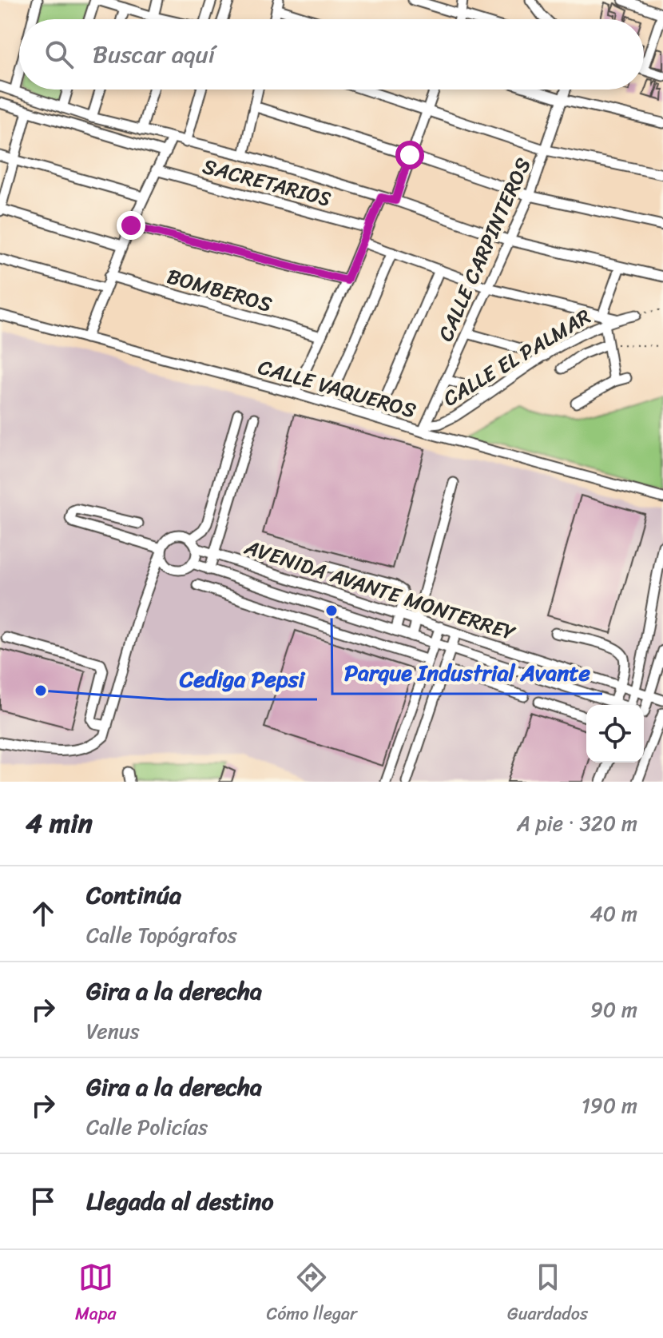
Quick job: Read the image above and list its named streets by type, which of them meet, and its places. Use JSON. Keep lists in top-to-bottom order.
{
  "streets": {
    "street": [
      "SACRETARIOS",
      "CALLE CARPINTEROS",
      "BOMBEROS",
      "CALLE EL PALMAR",
      "CALLE VAQUEROS",
      "AVENIDA AVANTE MONTERREY"
    ]
  },
  "crossings": [
    ["CALLE CARPINTEROS", "CALLE EL PALMAR"],
    ["CALLE CARPINTEROS", "CALLE VAQUEROS"],
    ["CALLE EL PALMAR", "CALLE VAQUEROS"]
  ],
  "places": ["Parque Industrial Avante", "Cediga Pepsi"],
  "page": {
    "search": "Buscar aquí",
    "heading": ["4 min", "A pie · 320 m"],
    "list": [
      ["Continúa", "Calle Topógrafos", "40 m"],
      ["Gira a la derecha", "Venus", "90 m"],
      ["Gira a la derecha", "Calle Policías", "190 m"],
      "Llegada al destino"
    ],
    "nav": ["Mapa", "Cómo llegar", "Guardados"]
  }
}
